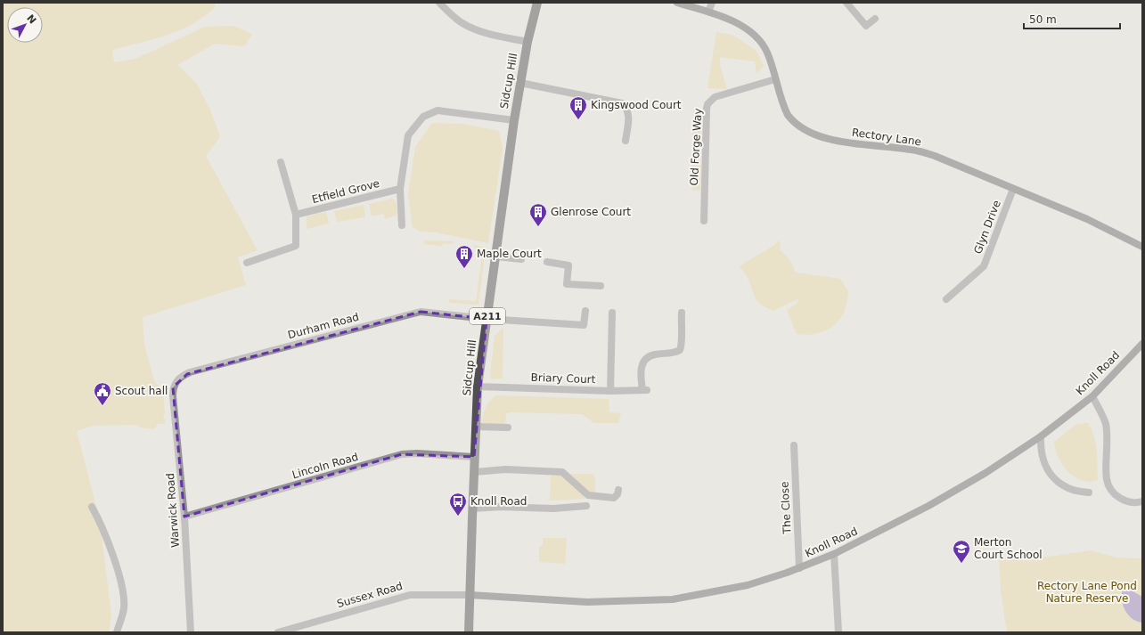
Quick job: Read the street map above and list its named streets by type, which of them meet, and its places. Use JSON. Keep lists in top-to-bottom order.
{
  "streets": {
    "main road": ["Sidcup Hill", "A211"],
    "street": [
      "Rectory Lane",
      "Old Forge Way",
      "Etfield Grove",
      "Glyn Drive",
      "Durham Road",
      "Knoll Road",
      "Briary Court",
      "Lincoln Road",
      "The Close",
      "Warwick Road",
      "Sussex Road"
    ]
  },
  "crossings": [
    ["Sidcup Hill", "Durham Road"],
    ["Sidcup Hill", "Knoll Road"],
    ["Sidcup Hill", "Briary Court"],
    ["Sidcup Hill", "Lincoln Road"],
    ["Sidcup Hill", "Sussex Road"],
    ["Rectory Lane", "Old Forge Way"],
    ["Rectory Lane", "Glyn Drive"],
    ["Durham Road", "Warwick Road"],
    ["Knoll Road", "The Close"],
    ["Knoll Road", "Sussex Road"],
    ["Lincoln Road", "Warwick Road"]
  ],
  "parks": ["Rectory Lane Pond Nature Reserve"],
  "places": {
    "building": ["Kingswood Court", "Glenrose Court", "Maple Court"],
    "public building": ["Scout hall"],
    "bus stop": ["Knoll Road"],
    "school or university": ["Merton Court School"]
  },
  "scale_bar": "50 m",
  "north": "top right"
}
